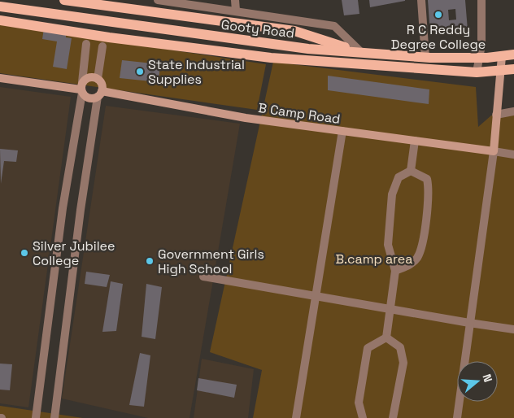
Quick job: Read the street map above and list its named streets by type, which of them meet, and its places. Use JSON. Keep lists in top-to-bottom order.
{
  "streets": {
    "main road": ["Gooty Road", "B Camp Road"]
  },
  "parks": ["B.camp area"],
  "places": [
    "R C Reddy Degree College",
    "State Industrial Supplies",
    "Silver Jubilee College",
    "Government Girls High School"
  ],
  "north": "right"
}
